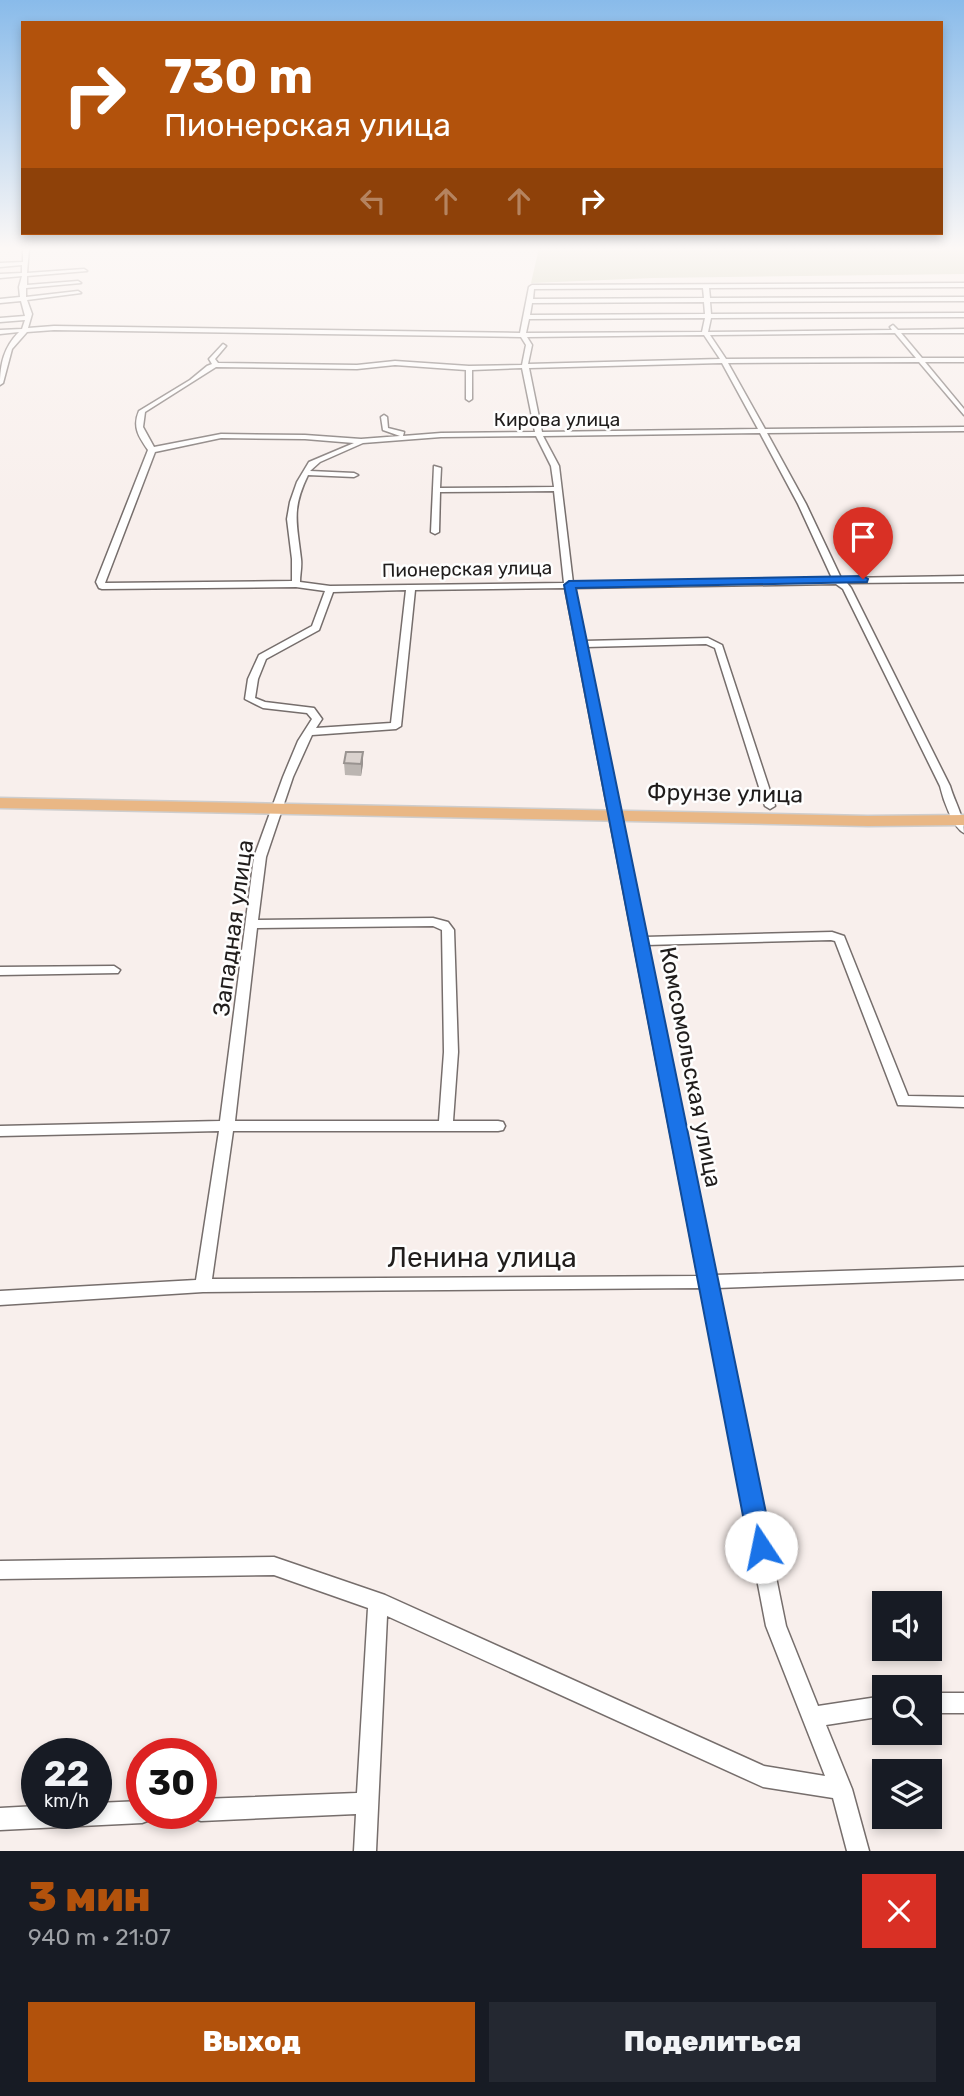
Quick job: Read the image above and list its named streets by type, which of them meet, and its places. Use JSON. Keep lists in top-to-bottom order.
{
  "streets": {
    "main road": ["Фрунзе улица"],
    "street": [
      "Кирова улица",
      "Пионерская улица",
      "Западная улица",
      "Комсомольская улица",
      "Ленина улица"
    ]
  },
  "crossings": [
    ["Кирова улица", "Пионерская улица"],
    ["Кирова улица", "Комсомольская улица"],
    ["Пионерская улица", "Комсомольская улица"],
    ["Фрунзе улица", "Западная улица"],
    ["Фрунзе улица", "Комсомольская улица"],
    ["Западная улица", "Ленина улица"],
    ["Комсомольская улица", "Ленина улица"]
  ],
  "page": {
    "turn": ["730 m", "Пионерская улица"],
    "speed": "22 km/h",
    "limit": "30",
    "heading": ["3 мин", "940 m · 21:07"],
    "buttons": ["Выход", "Поделиться"]
  }
}
